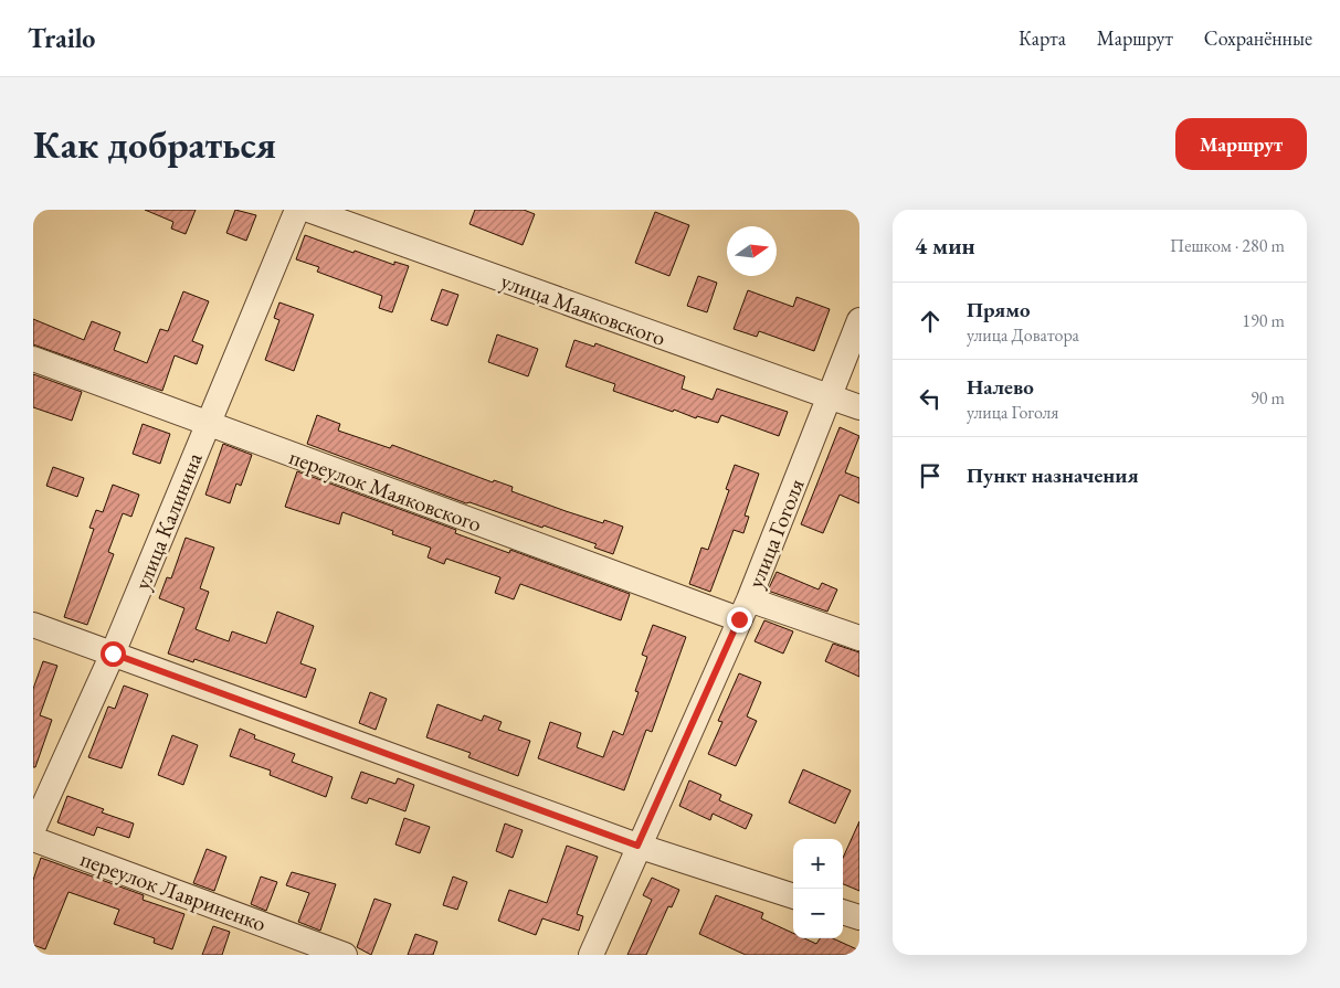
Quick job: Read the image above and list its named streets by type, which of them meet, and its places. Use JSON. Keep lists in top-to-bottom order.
{
  "streets": {
    "street": [
      "улица Маяковского",
      "переулок Маяковского",
      "улица Калинина",
      "улица Гоголя",
      "переулок Лавриненко"
    ]
  },
  "crossings": [
    ["улица Маяковского", "улица Гоголя"],
    ["переулок Маяковского", "улица Калинина"],
    ["переулок Маяковского", "улица Гоголя"]
  ],
  "north": "right",
  "page": {
    "header": "Trailo",
    "nav": ["Карта", "Маршрут", "Сохранённые"],
    "buttons": "Маршрут",
    "title": "Как добраться",
    "heading": ["4 мин", "Пешком · 280 m"],
    "list": [
      ["Прямо", "улица Доватора", "190 m"],
      ["Налево", "улица Гоголя", "90 m"],
      "Пункт назначения"
    ],
    "map_buttons": ["+", "−"]
  }
}
